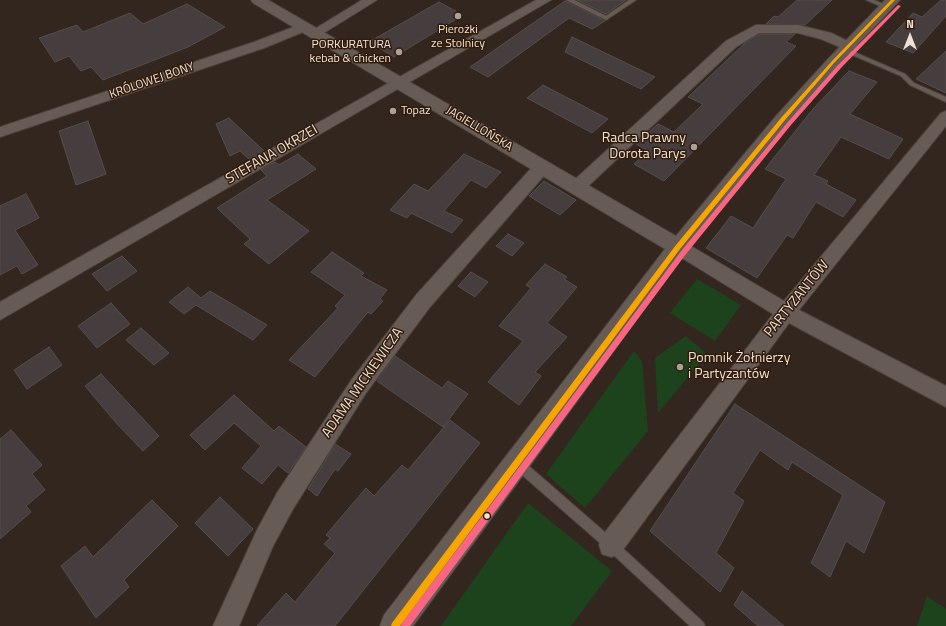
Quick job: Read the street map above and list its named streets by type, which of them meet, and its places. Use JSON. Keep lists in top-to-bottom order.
{
  "streets": {
    "street": [
      "KRÓLOWEJ BONY",
      "JAGIELLOŃSKA",
      "STEFANA OKRZEI",
      "PARTYZANTÓW",
      "ADAMA MICKIEWICZA"
    ]
  },
  "crossings": [
    ["KRÓLOWEJ BONY", "JAGIELLOŃSKA"],
    ["JAGIELLOŃSKA", "STEFANA OKRZEI"],
    ["JAGIELLOŃSKA", "ADAMA MICKIEWICZA"]
  ],
  "places": [
    "Pierożki ze Stolnicy",
    "PORKURATURA kebab & chicken",
    "Topaz",
    "Radca Prawny Dorota Parys",
    "Pomnik Żołnierzy i Partyzantów"
  ],
  "north": "top"
}
